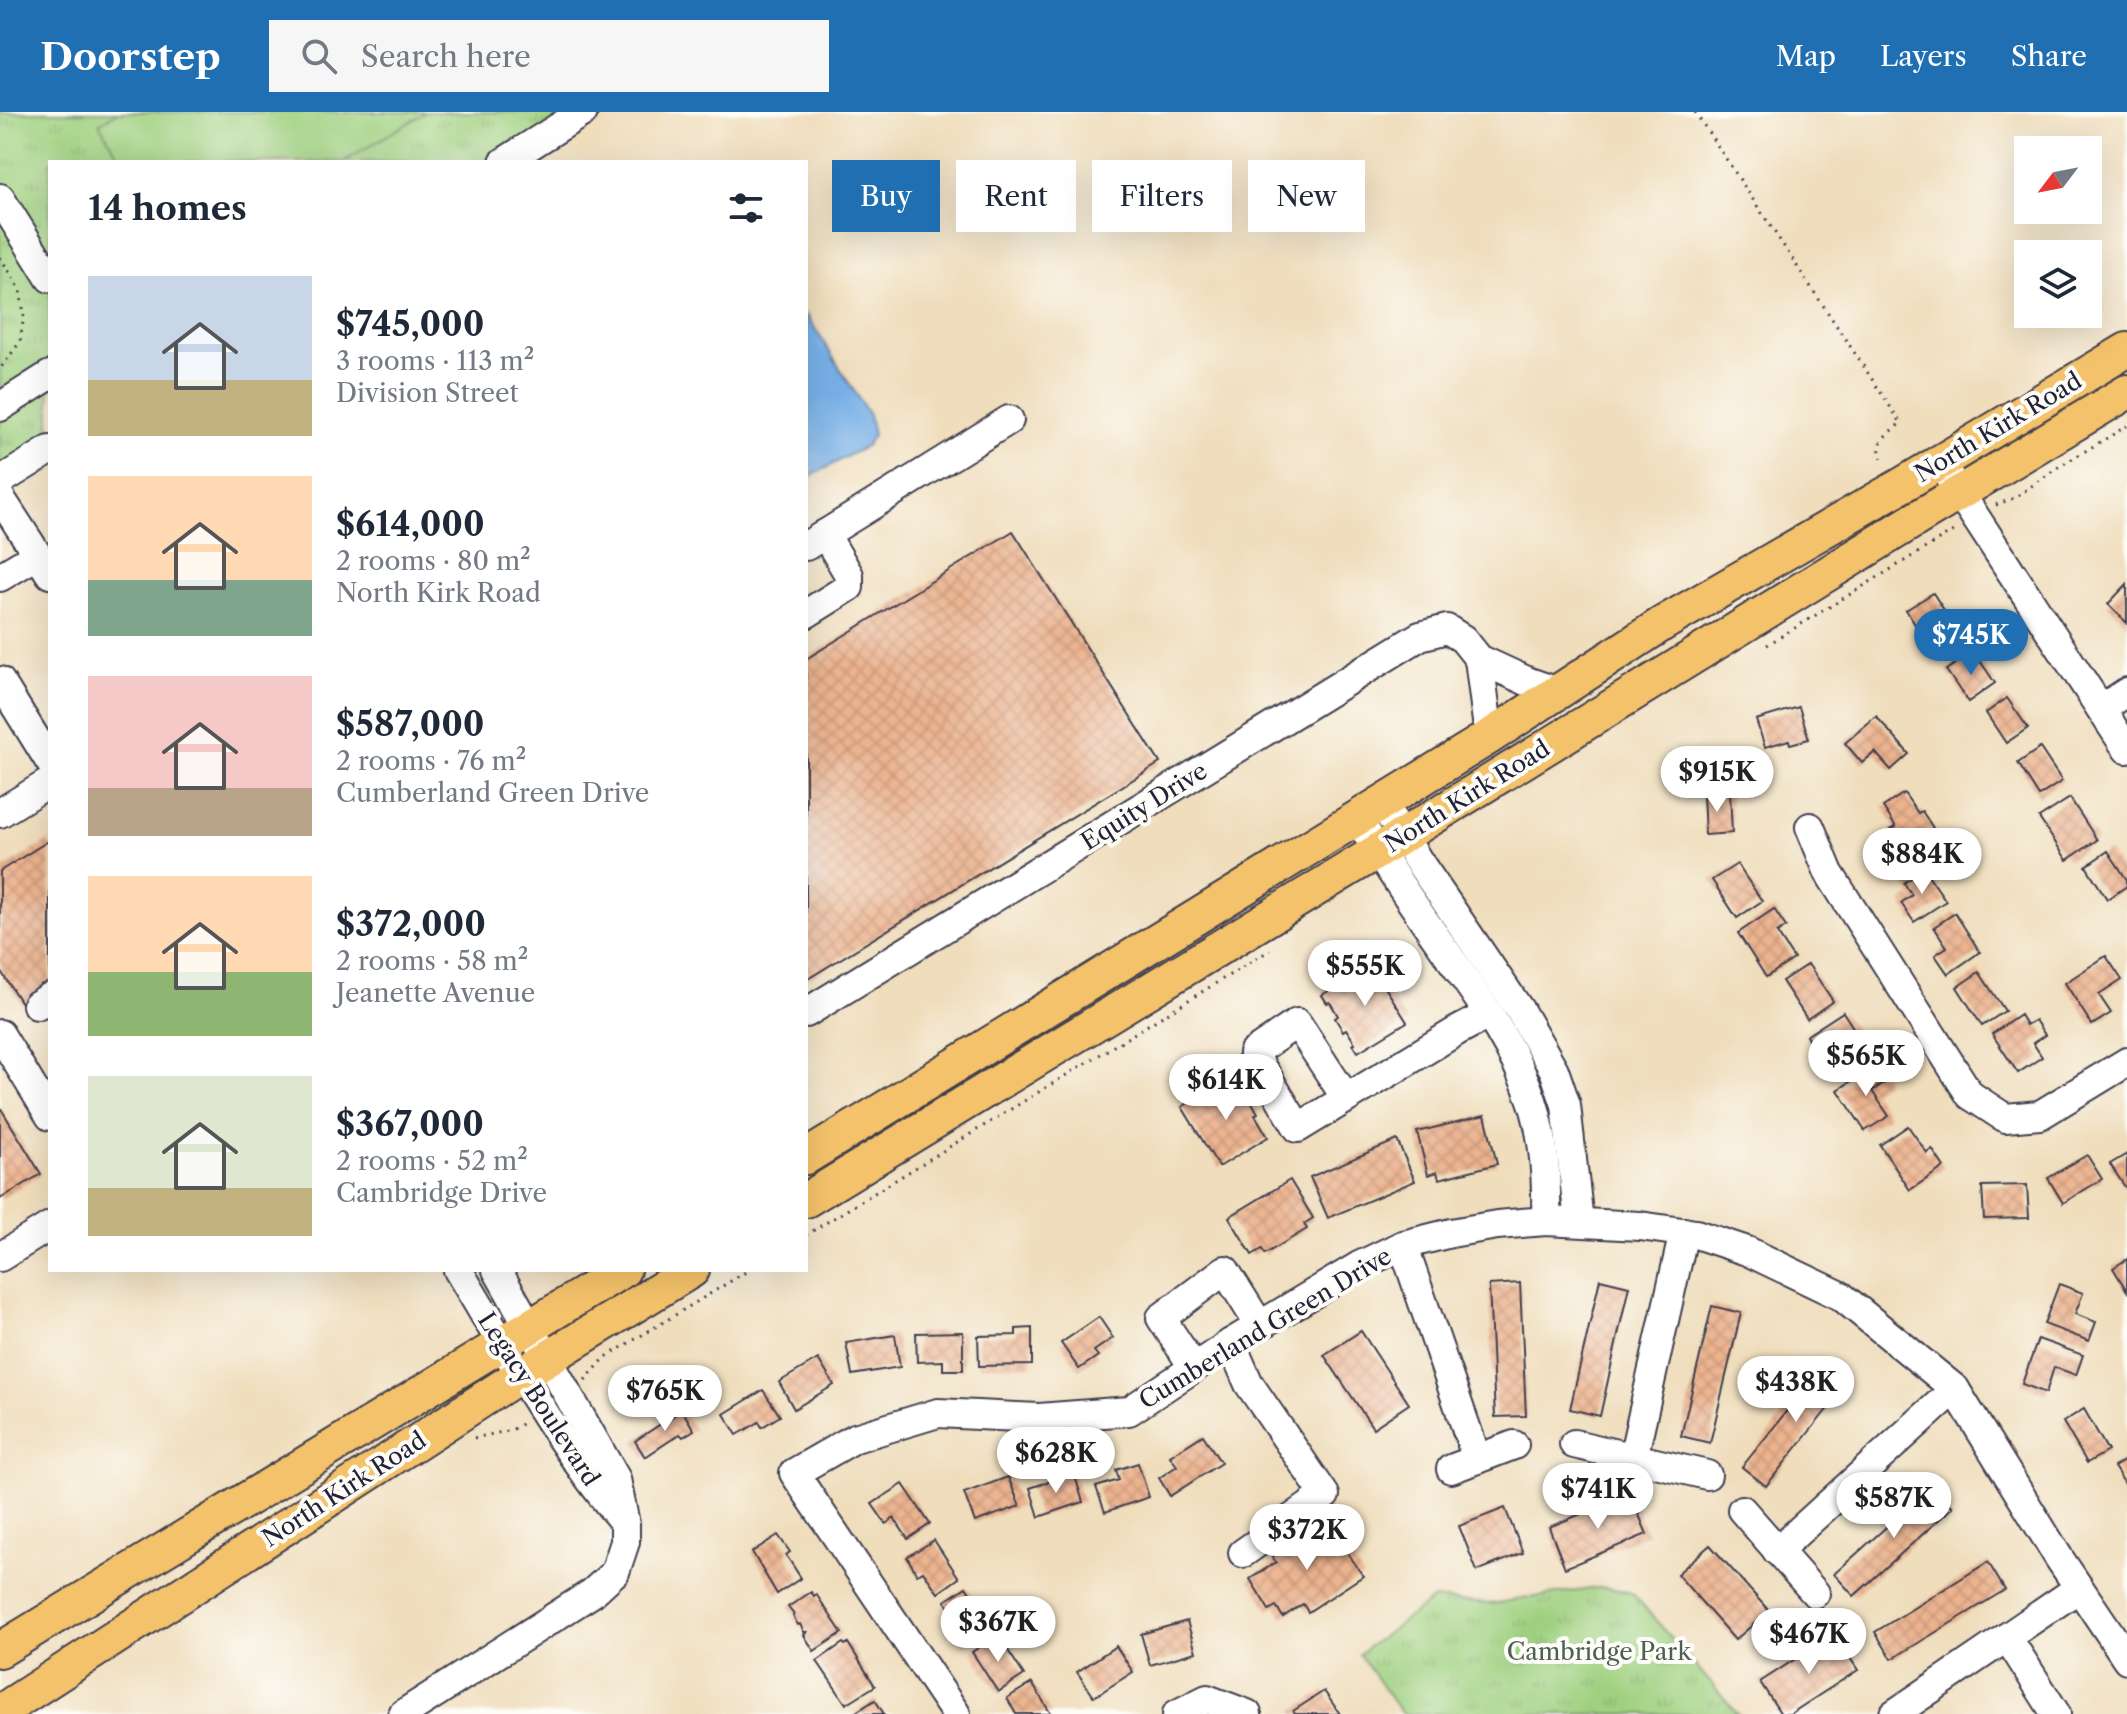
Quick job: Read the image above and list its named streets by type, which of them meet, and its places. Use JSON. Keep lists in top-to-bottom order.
{
  "streets": {
    "main road": ["North Kirk Road"],
    "street": ["Equity Drive", "Cumberland Green Drive", "Legacy Boulevard"]
  },
  "crossings": [
    ["North Kirk Road", "Equity Drive"],
    ["North Kirk Road", "Legacy Boulevard"]
  ],
  "parks": ["Cambridge Park"],
  "north": "bottom left",
  "page": {
    "header": "Doorstep",
    "search": "Search here",
    "nav": ["Map", "Layers", "Share"],
    "chip": [
      "Buy",
      "Rent",
      "Filters",
      "New"
    ],
    "heading": "14 homes",
    "list": [
      {
        "name": "$745,000",
        "note": "3 rooms · 113 m² · Division Street"
      },
      {
        "name": "$614,000",
        "note": "2 rooms · 80 m² · North Kirk Road"
      },
      {
        "name": "$587,000",
        "note": "2 rooms · 76 m² · Cumberland Green Drive"
      },
      {
        "name": "$372,000",
        "note": "2 rooms · 58 m² · Jeanette Avenue"
      },
      {
        "name": "$367,000",
        "note": "2 rooms · 52 m² · Cambridge Drive"
      }
    ],
    "price": [
      "$745K",
      "$915K",
      "$884K",
      "$555K",
      "$565K",
      "$614K",
      "$438K",
      "$765K",
      "$628K",
      "$741K",
      "$587K",
      "$372K",
      "$367K",
      "$467K"
    ]
  }
}
